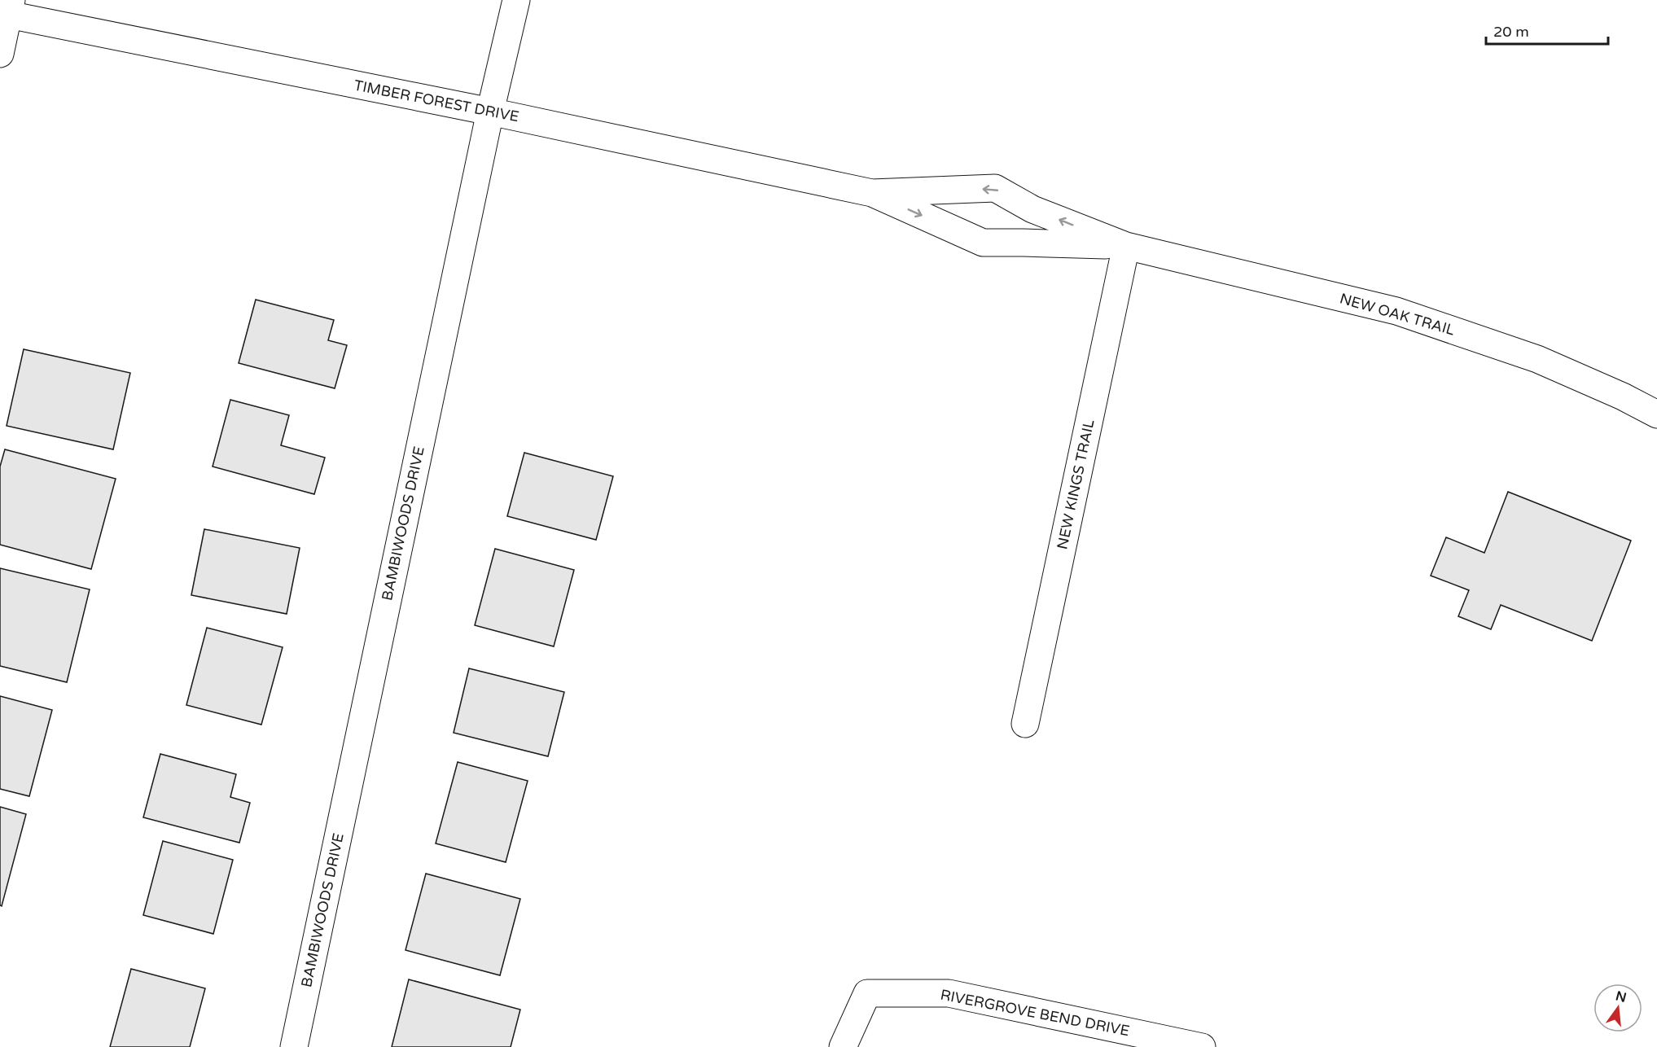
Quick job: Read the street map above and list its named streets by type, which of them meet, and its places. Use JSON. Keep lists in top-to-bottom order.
{
  "streets": {
    "street": [
      "TIMBER FOREST DRIVE",
      "NEW OAK TRAIL",
      "NEW KINGS TRAIL",
      "BAMBIWOODS DRIVE",
      "RIVERGROVE BEND DRIVE"
    ]
  },
  "crossings": [
    ["TIMBER FOREST DRIVE", "NEW OAK TRAIL"],
    ["TIMBER FOREST DRIVE", "BAMBIWOODS DRIVE"],
    ["NEW OAK TRAIL", "NEW KINGS TRAIL"]
  ],
  "scale_bar": "20 m",
  "north": "top"
}
